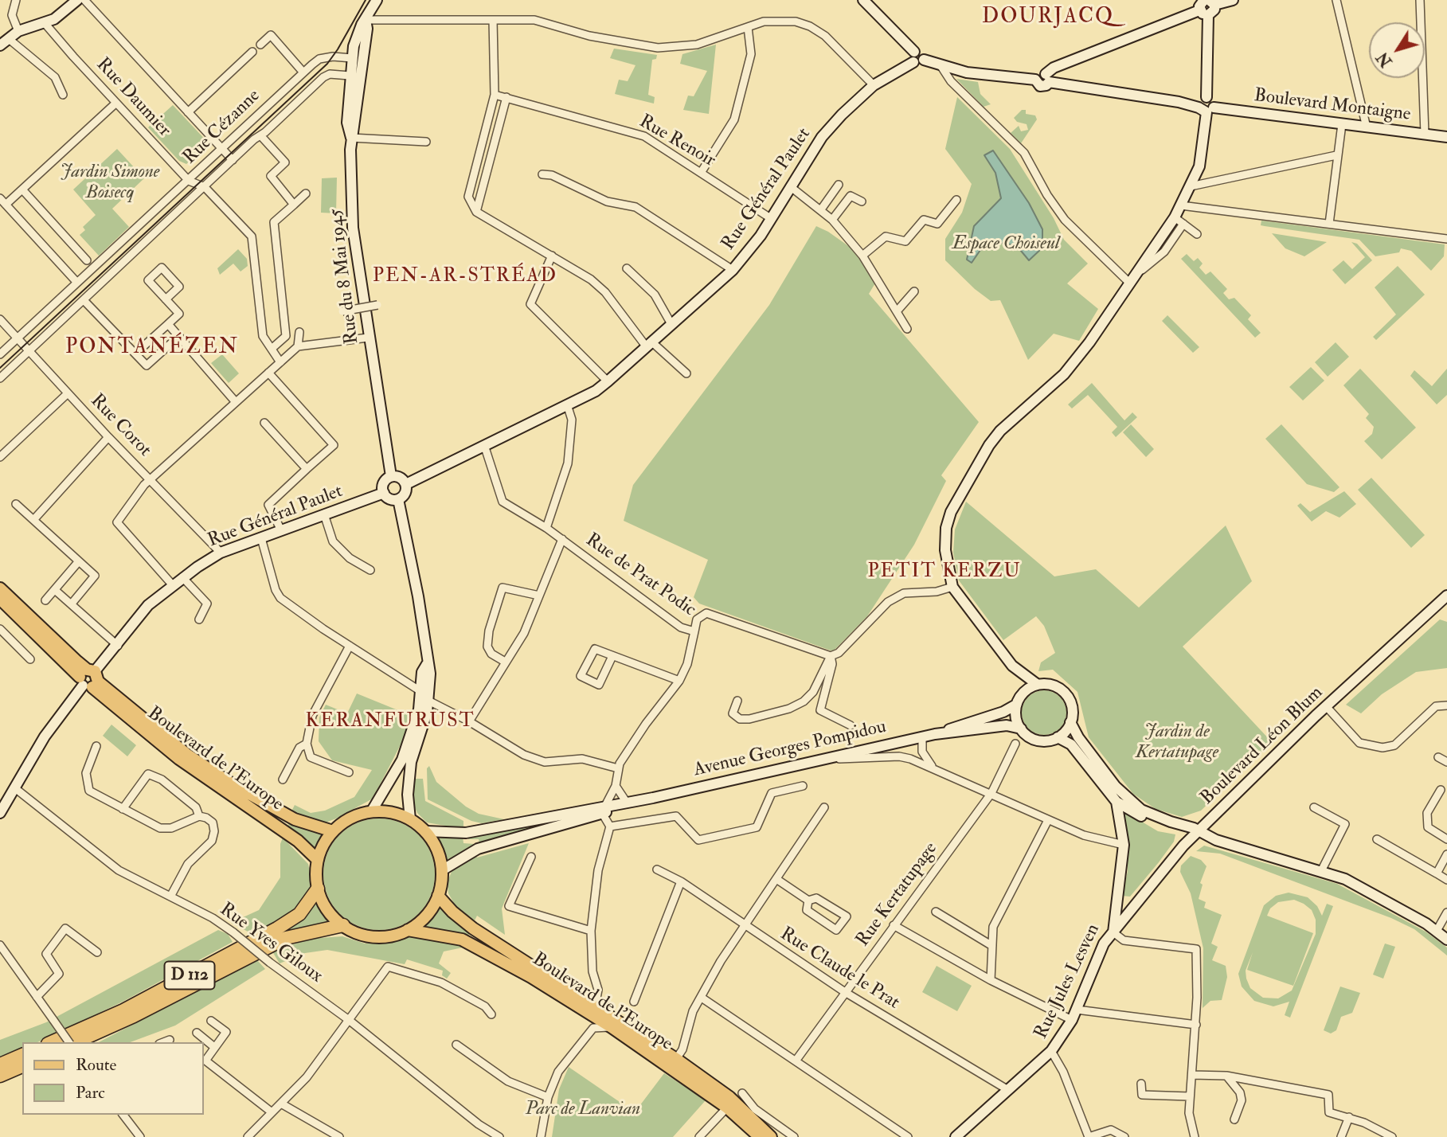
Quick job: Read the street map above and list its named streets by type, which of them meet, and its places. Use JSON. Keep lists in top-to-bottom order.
{
  "streets": {
    "highway": ["D 112"],
    "main road": ["Boulevard de l'Europe"],
    "street": [
      "Rue Daumier",
      "Boulevard Montaigne",
      "Rue Cézanne",
      "Rue Renoir",
      "Rue Général Paulet",
      "Rue du 8 Mai 1945",
      "Rue Corot",
      "Rue de Prat Podic",
      "Boulevard Léon Blum",
      "Avenue Georges Pompidou",
      "Rue Kertatupage",
      "Rue Yves Giloux",
      "Rue Claude le Prat",
      "Rue Jules Lesven"
    ]
  },
  "crossings": [
    ["Rue Daumier", "Rue Cézanne"],
    ["Rue Cézanne", "Rue du 8 Mai 1945"],
    ["Rue Cézanne", "Rue Corot"],
    ["Rue Renoir", "Rue Général Paulet"],
    ["Rue Général Paulet", "Rue du 8 Mai 1945"],
    ["Rue Général Paulet", "Rue Corot"],
    ["Rue Général Paulet", "Rue de Prat Podic"],
    ["Rue Général Paulet", "Boulevard de l'Europe"],
    ["Rue Général Paulet", "Rue Yves Giloux"],
    ["Boulevard Léon Blum", "Rue Jules Lesven"],
    ["Avenue Georges Pompidou", "Boulevard de l'Europe"],
    ["Avenue Georges Pompidou", "D 112"],
    ["Avenue Georges Pompidou", "Rue Jules Lesven"],
    ["Boulevard de l'Europe", "D 112"],
    ["Rue Kertatupage", "Rue Claude le Prat"]
  ],
  "districts": [
    "DOURJACQ",
    "PEN-AR-STRÉAD",
    "PONTANÉZEN",
    "PETIT KERZU",
    "KERANFURUST"
  ],
  "parks": [
    "Jardin Simone Boisecq",
    "Espace Choiseul",
    "Jardin de Kertatupage",
    "Parc de Lanvian"
  ],
  "legend": ["Route", "Parc"],
  "north": "bottom left"
}
